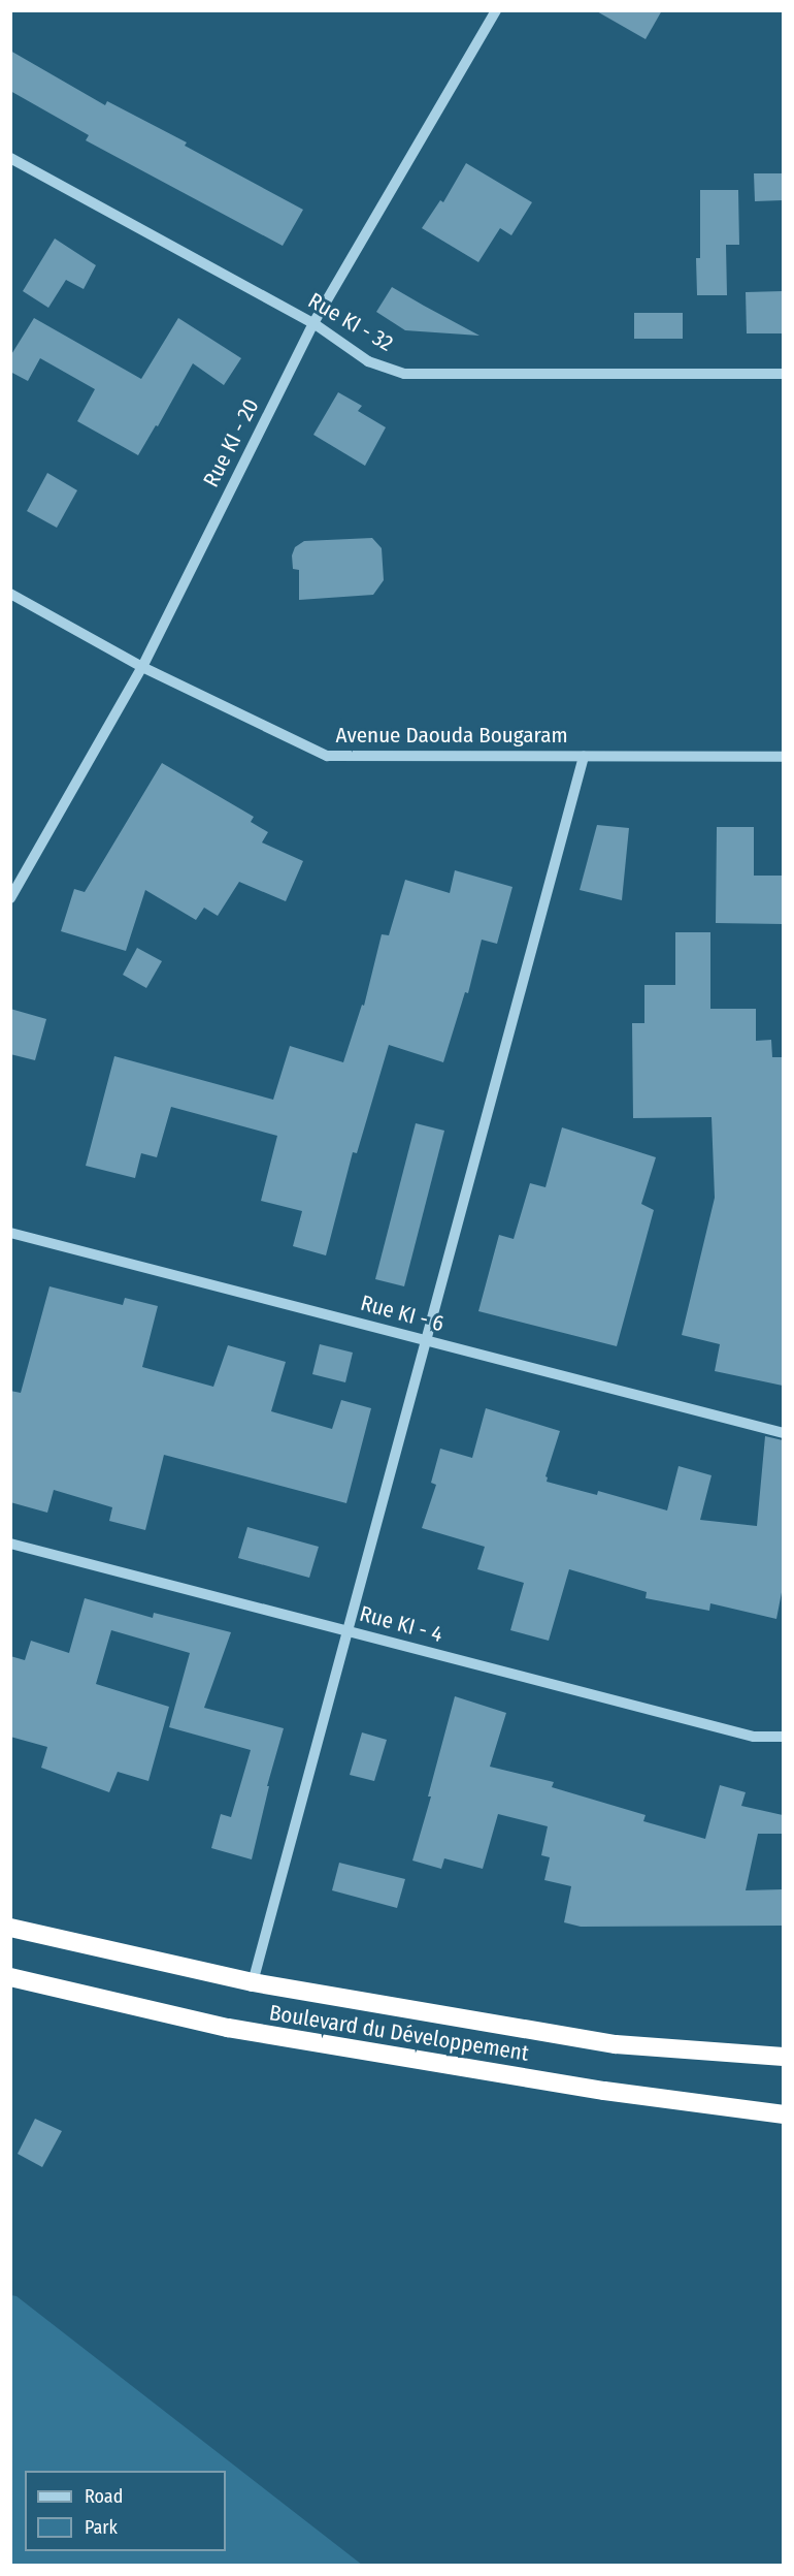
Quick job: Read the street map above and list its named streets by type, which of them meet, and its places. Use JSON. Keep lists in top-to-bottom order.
{
  "streets": {
    "highway": ["Boulevard du Développement"],
    "street": [
      "Rue KI - 32",
      "Rue KI - 20",
      "Avenue Daouda Bougaram",
      "Rue KI - 6",
      "Rue KI - 4"
    ]
  },
  "crossings": [
    ["Rue KI - 32", "Rue KI - 20"],
    ["Rue KI - 20", "Avenue Daouda Bougaram"]
  ],
  "legend": ["Road", "Park"]
}
